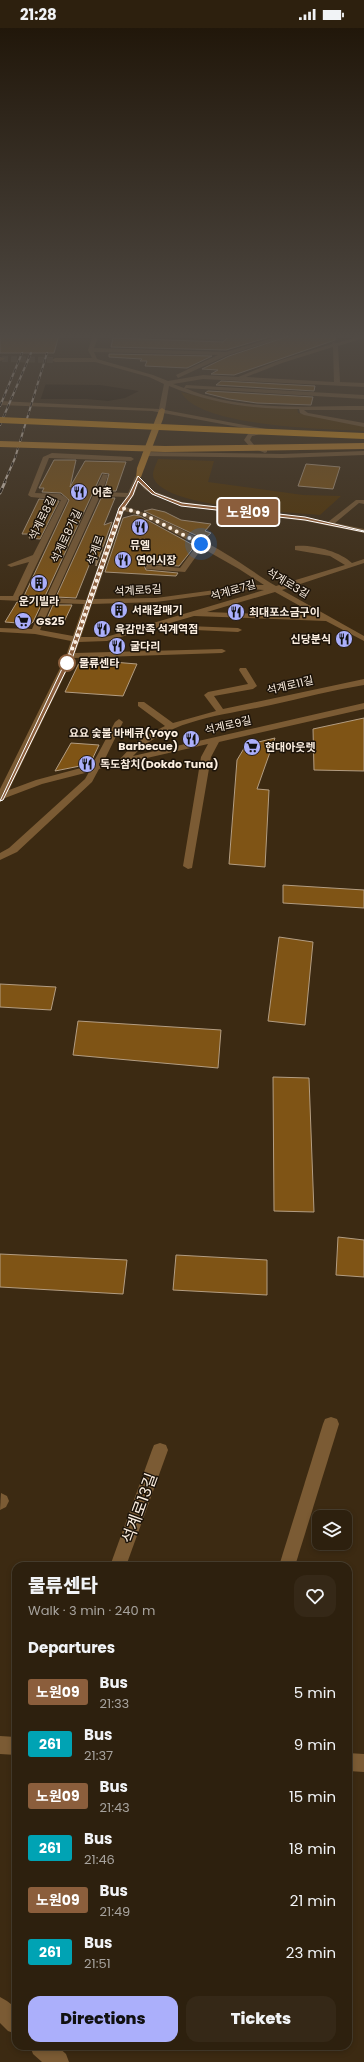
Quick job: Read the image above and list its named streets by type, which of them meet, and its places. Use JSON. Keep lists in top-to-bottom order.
{
  "streets": {
    "main road": ["석계로"],
    "street": [
      "석계로8길",
      "석계로8가길",
      "석계로3길",
      "석계로5길",
      "석계로7길",
      "석계로11길",
      "석계로9길",
      "석계로13길"
    ]
  },
  "crossings": [
    ["석계로8길", "석계로5길"],
    ["석계로8가길", "석계로5길"],
    ["석계로8가길", "석계로7길"],
    ["석계로", "석계로3길"],
    ["석계로", "석계로5길"],
    ["석계로", "석계로7길"],
    ["석계로", "석계로9길"],
    ["석계로3길", "석계로5길"],
    ["석계로3길", "석계로7길"],
    ["석계로5길", "석계로7길"],
    ["석계로11길", "석계로9길"]
  ],
  "places": {
    "restaurant": [
      "어촌",
      "뮤엘",
      "연어시장",
      "최대포소금구이",
      "육감만족 석계역점",
      "신당분식",
      "굴다리",
      "요요 숯불 바베큐(Yoyo Barbecue)",
      "독도참치(Dokdo Tuna)"
    ],
    "building": ["운기빌라", "서래갈매기"],
    "supermarket": ["GS25", "현대아웃렛"],
    "other": ["물류센타"]
  },
  "lines": ["bus line 노원09"],
  "page": {
    "status": "21:28",
    "on_map": "노원09",
    "heading": [
      ["물류센타", "Walk · 3 min · 240 m"],
      "Departures"
    ],
    "list": [
      {
        "mark": "노원09",
        "name": "Bus",
        "note": "21:33",
        "value": "5 min"
      },
      {
        "mark": "261",
        "name": "Bus",
        "note": "21:37",
        "value": "9 min"
      },
      {
        "mark": "노원09",
        "name": "Bus",
        "note": "21:43",
        "value": "15 min"
      },
      {
        "mark": "261",
        "name": "Bus",
        "note": "21:46",
        "value": "18 min"
      },
      {
        "mark": "노원09",
        "name": "Bus",
        "note": "21:49",
        "value": "21 min"
      },
      {
        "mark": "261",
        "name": "Bus",
        "note": "21:51",
        "value": "23 min"
      }
    ],
    "buttons": ["Directions", "Tickets"]
  }
}
